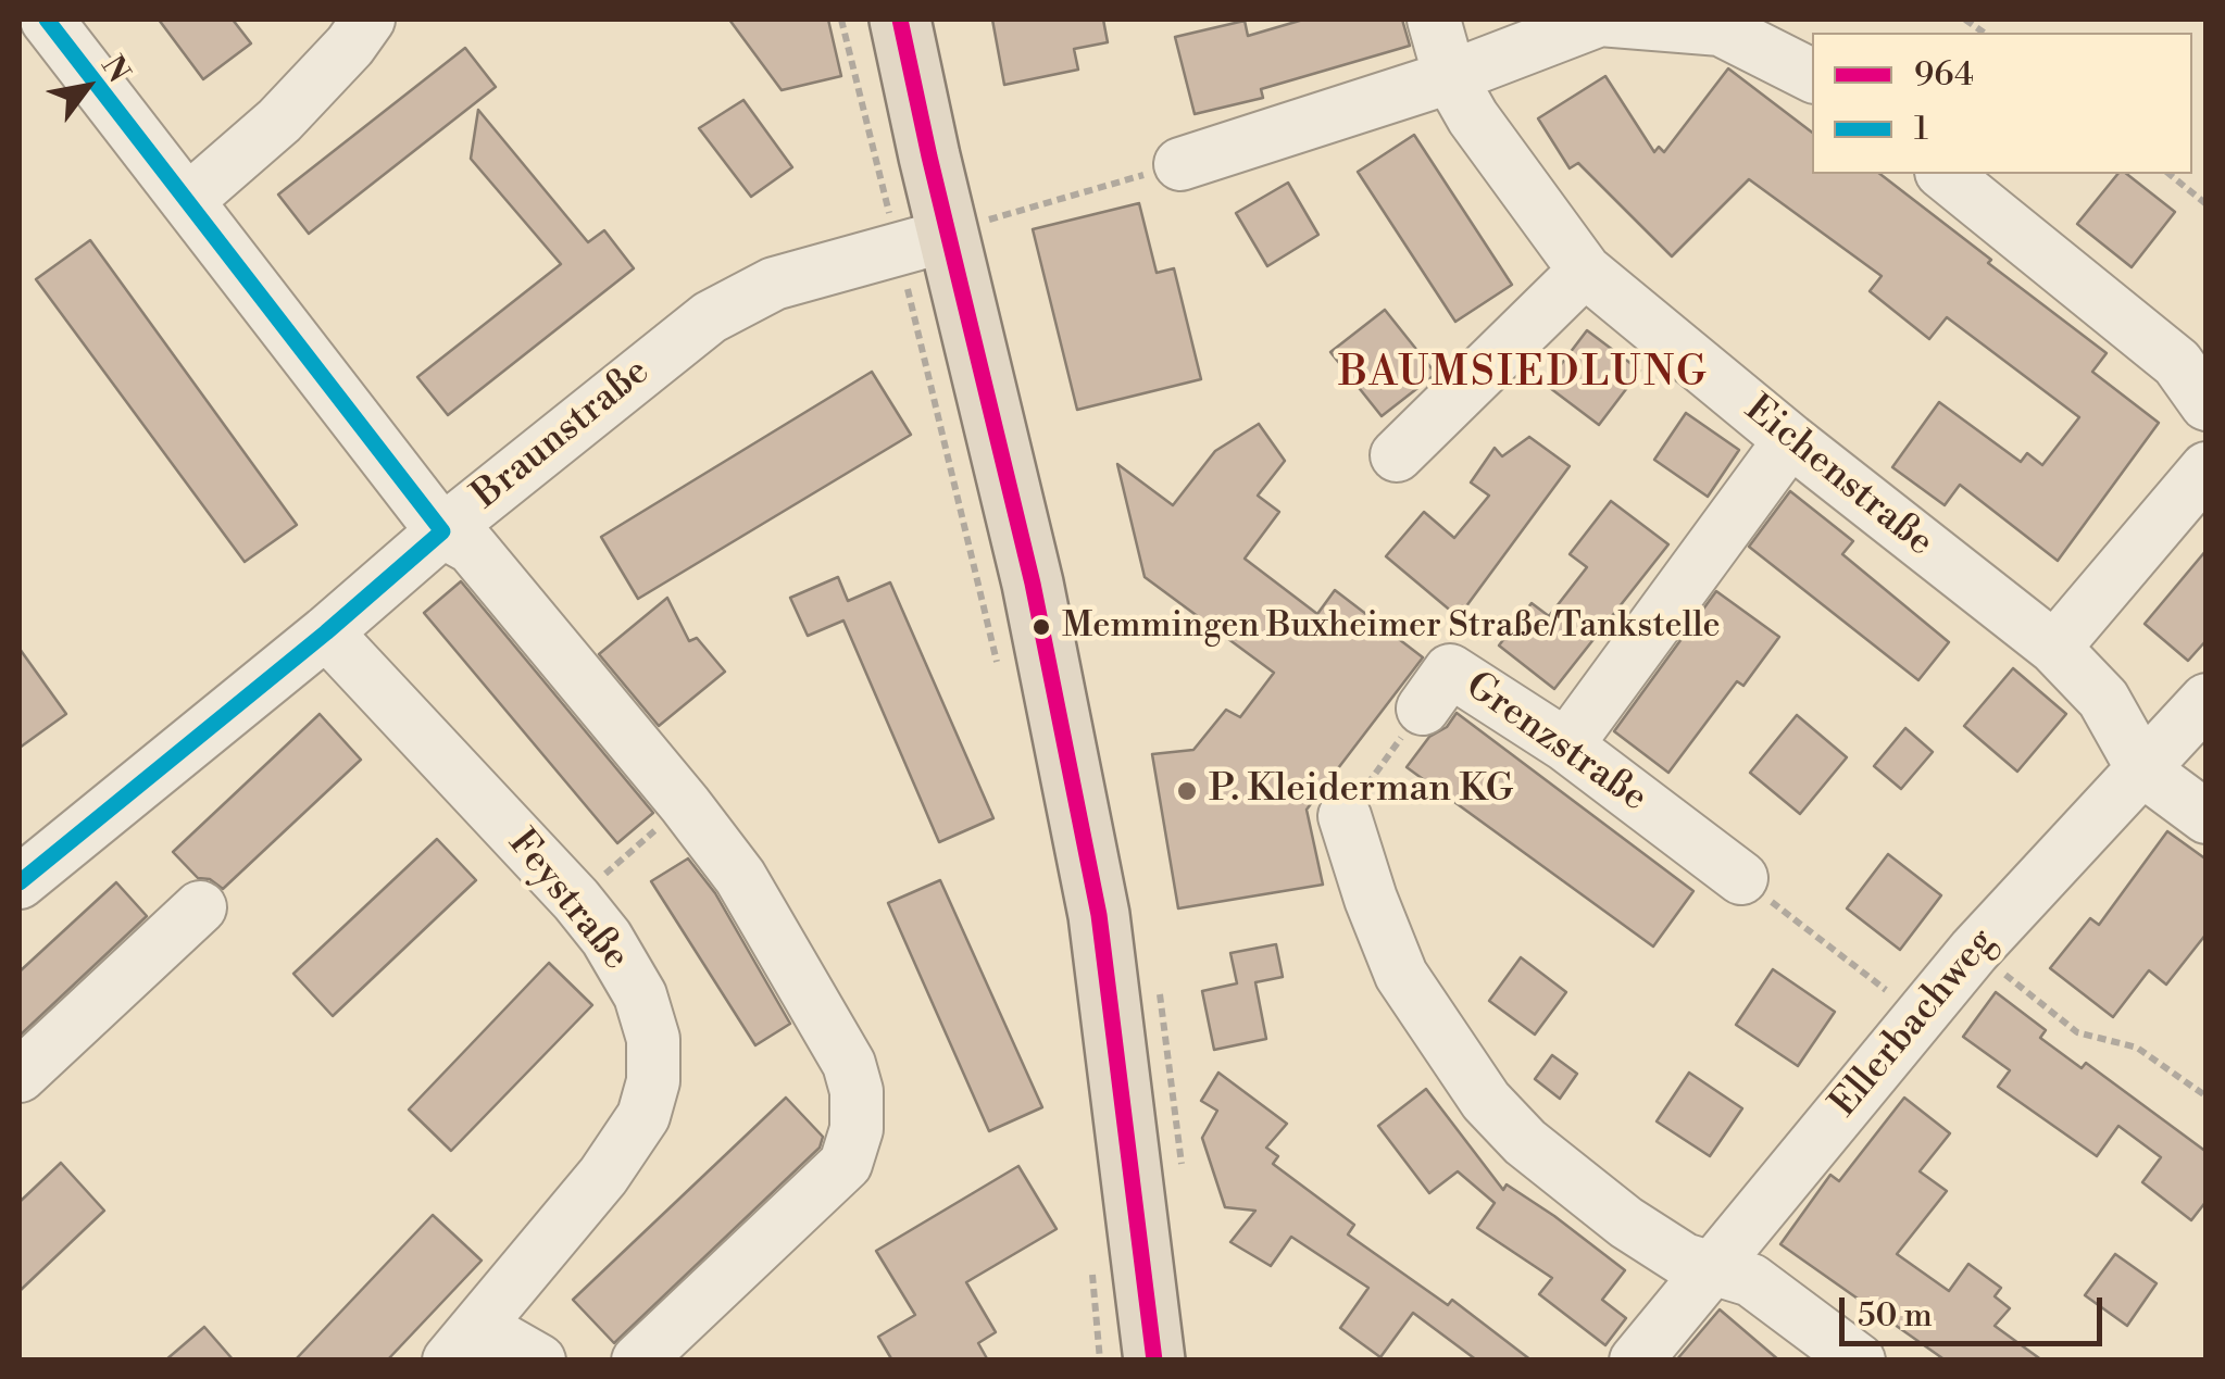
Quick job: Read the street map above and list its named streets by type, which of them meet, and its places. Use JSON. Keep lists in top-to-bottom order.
{
  "streets": {
    "street": [
      "Braunstraße",
      "Eichenstraße",
      "Grenzstraße",
      "Feystraße",
      "Ellerbachweg"
    ]
  },
  "crossings": [
    ["Braunstraße", "Feystraße"],
    ["Eichenstraße", "Ellerbachweg"]
  ],
  "districts": ["BAUMSIEDLUNG"],
  "places": ["Memmingen Buxheimer Straße/Tankstelle", "P. Kleiderman KG"],
  "lines": ["transit line 964", "transit line 1"],
  "legend": ["964", "1"],
  "scale_bar": "50 m",
  "north": "top right"
}
